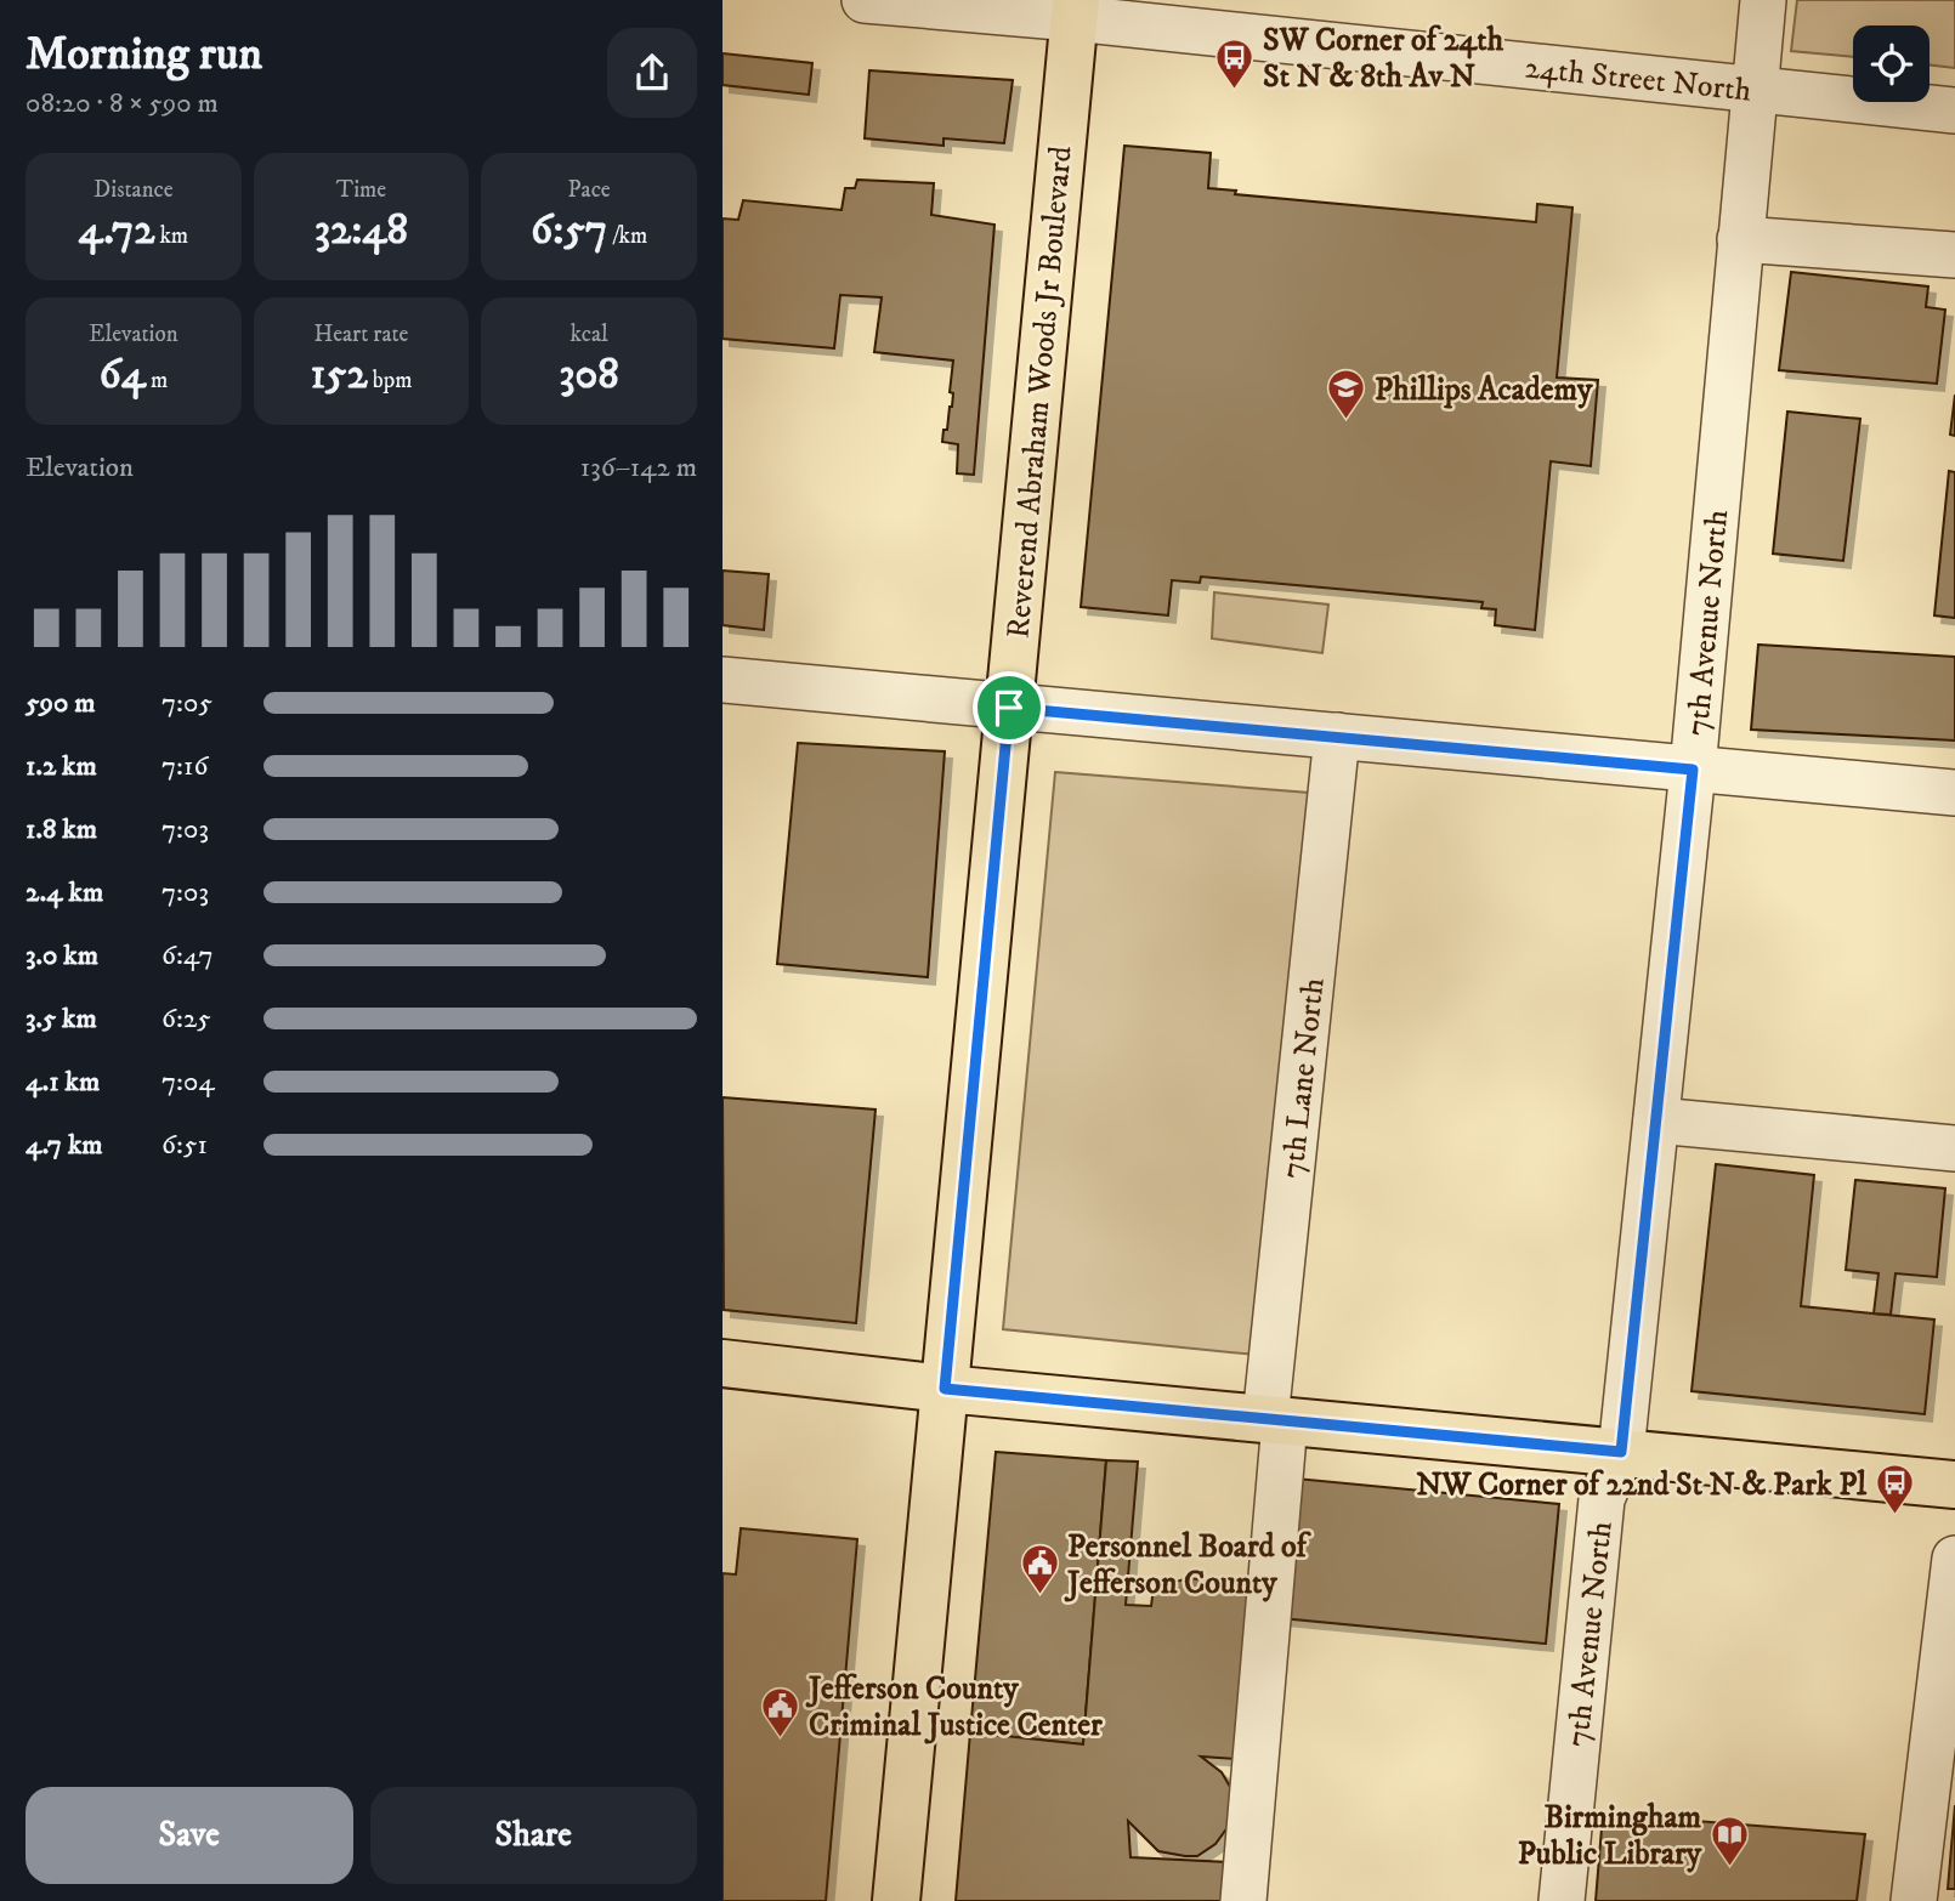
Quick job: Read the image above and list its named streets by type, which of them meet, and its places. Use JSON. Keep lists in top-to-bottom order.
{
  "streets": {
    "main road": ["Reverend Abraham Woods Jr Boulevard"],
    "street": ["24th Street North", "7th Avenue North", "7th Lane North"]
  },
  "crossings": [
    ["24th Street North", "Reverend Abraham Woods Jr Boulevard"],
    ["24th Street North", "7th Avenue North"]
  ],
  "places": {
    "bus stop": ["SW Corner of 24th St N & 8th Av N", "NW Corner of 22nd St N & Park Pl"],
    "school or university": ["Phillips Academy"],
    "public building": ["Personnel Board of Jefferson County", "Jefferson County Criminal Justice Center"],
    "library": ["Birmingham Public Library"]
  },
  "page": {
    "heading": ["Morning run", "08:20 · 8 × 590 m"],
    "stats": [
      ["Distance", "4.72 km"],
      ["Time", "32:48"],
      ["Pace", "6:57 /km"],
      ["Elevation", "64 m"],
      ["Heart rate", "152 bpm"],
      ["kcal", "308"]
    ],
    "chart": ["Elevation", "136–142 m"],
    "list": [
      {
        "name": "590 m",
        "note": "7:05"
      },
      {
        "name": "1.2 km",
        "note": "7:16"
      },
      {
        "name": "1.8 km",
        "note": "7:03"
      },
      {
        "name": "2.4 km",
        "note": "7:03"
      },
      {
        "name": "3.0 km",
        "note": "6:47"
      },
      {
        "name": "3.5 km",
        "note": "6:25"
      },
      {
        "name": "4.1 km",
        "note": "7:04"
      },
      {
        "name": "4.7 km",
        "note": "6:51"
      }
    ],
    "buttons": ["Save", "Share"]
  }
}
